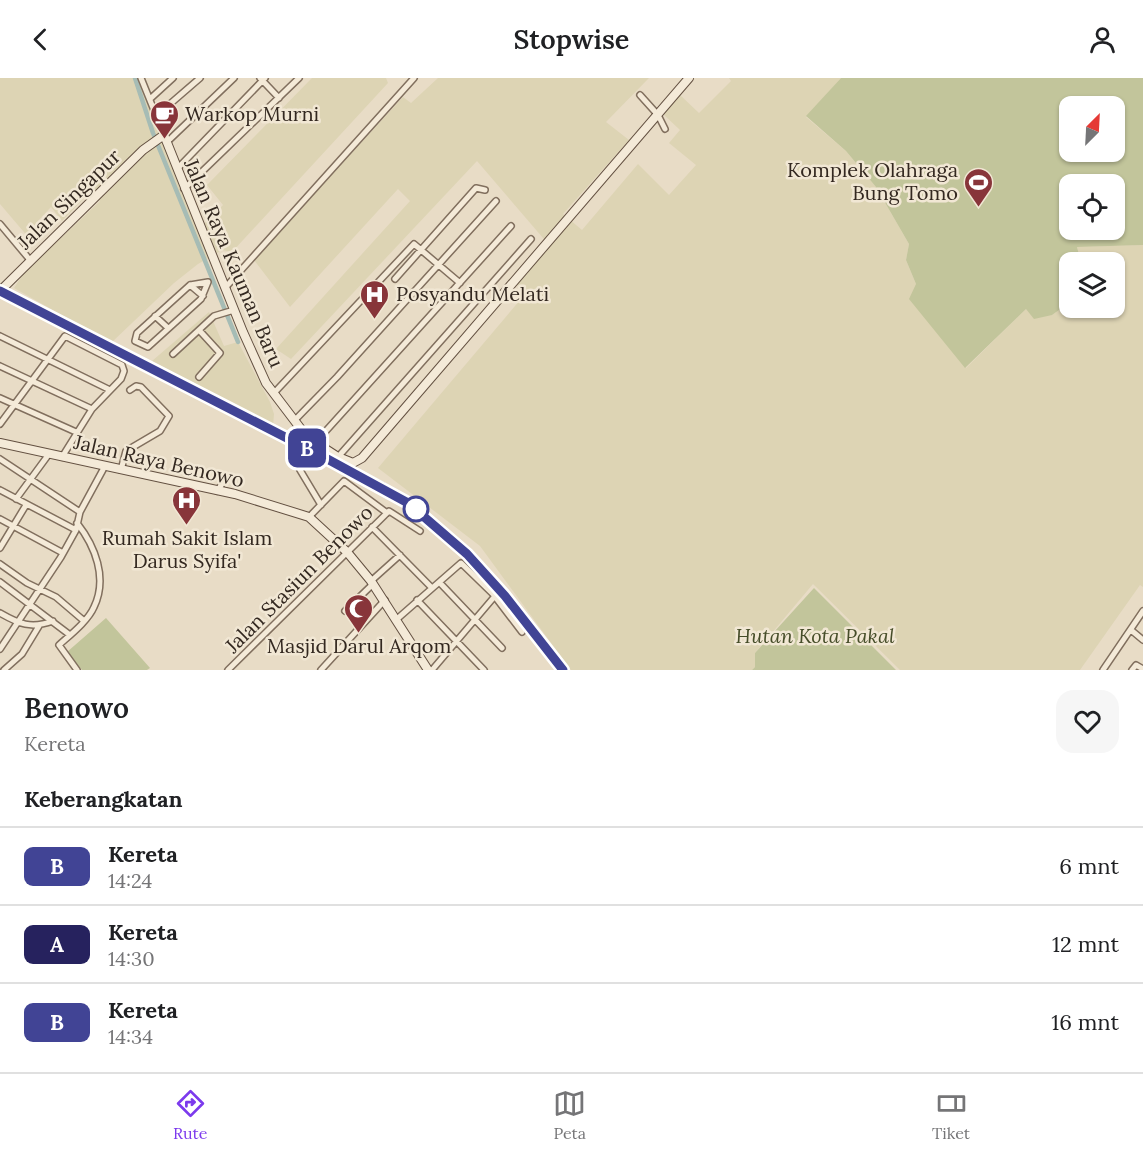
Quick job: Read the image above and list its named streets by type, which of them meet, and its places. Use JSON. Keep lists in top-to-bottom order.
{
  "streets": {
    "street": [
      "Jalan Singapur",
      "Jalan Raya Kauman Baru",
      "Jalan Raya Benowo",
      "Jalan Stasiun Benowo"
    ]
  },
  "crossings": [
    ["Jalan Singapur", "Jalan Raya Kauman Baru"]
  ],
  "parks": ["Hutan Kota Pakal"],
  "places": {
    "cafe": ["Warkop Murni"],
    "sports": ["Komplek Olahraga Bung Tomo"],
    "hospital": ["Posyandu Melati", "Rumah Sakit Islam Darus Syifa'"],
    "mosque": ["Masjid Darul Arqom"]
  },
  "north": "top right",
  "page": {
    "header": "Stopwise",
    "on_map": "B",
    "heading": [
      ["Benowo", "Kereta"],
      "Keberangkatan"
    ],
    "list": [
      {
        "mark": "B",
        "name": "Kereta",
        "note": "14:24",
        "value": "6 mnt"
      },
      {
        "mark": "A",
        "name": "Kereta",
        "note": "14:30",
        "value": "12 mnt"
      },
      {
        "mark": "B",
        "name": "Kereta",
        "note": "14:34",
        "value": "16 mnt"
      }
    ],
    "tabs": ["Rute", "Peta", "Tiket"]
  }
}
